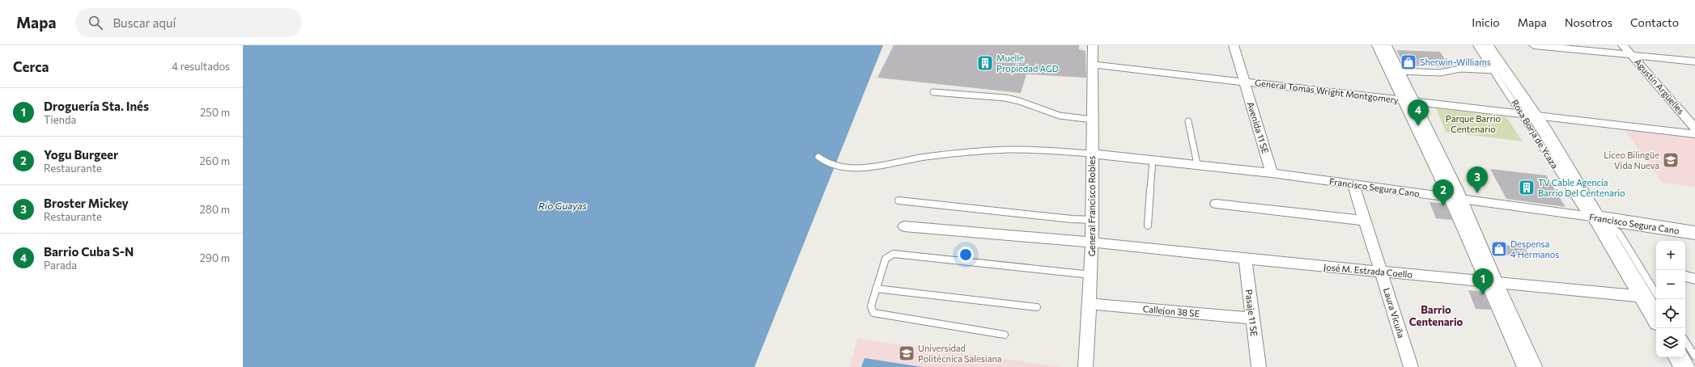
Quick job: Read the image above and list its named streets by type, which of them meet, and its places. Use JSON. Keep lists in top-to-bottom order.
{
  "streets": {
    "main road": ["Rosa Borja de Ycaza", "Francisco Segura Cano"],
    "street": [
      "Agustín Argüelles",
      "General Tomás Wright Montgomery",
      "Avenida 11 SE",
      "General Francisco Robles",
      "José M. Estrada Coello",
      "Callejon 38 SE",
      "Pasaje 11 SE",
      "Laura Vicuña"
    ]
  },
  "crossings": [
    ["General Tomás Wright Montgomery", "Avenida 11 SE"],
    ["General Tomás Wright Montgomery", "Rosa Borja de Ycaza"],
    ["General Tomás Wright Montgomery", "General Francisco Robles"],
    ["Avenida 11 SE", "Francisco Segura Cano"],
    ["Rosa Borja de Ycaza", "Francisco Segura Cano"],
    ["Rosa Borja de Ycaza", "José M. Estrada Coello"],
    ["Francisco Segura Cano", "General Francisco Robles"],
    ["Francisco Segura Cano", "Laura Vicuña"],
    ["General Francisco Robles", "José M. Estrada Coello"],
    ["General Francisco Robles", "Callejon 38 SE"],
    ["José M. Estrada Coello", "Pasaje 11 SE"],
    ["José M. Estrada Coello", "Laura Vicuña"],
    ["Callejon 38 SE", "Pasaje 11 SE"]
  ],
  "districts": ["Barrio Centenario"],
  "water": ["Río Guayas"],
  "parks": ["Parque Barrio Centenario"],
  "places": {
    "shop": ["Sherwin-Williams", "Despensa 4 Hermanos"],
    "building": ["Muelle Propiedad AGD", "TV Cable Agencia Barrio Del Centenario"],
    "school or university": ["Liceo Bilingüe Vida Nueva", "Universidad Politécnica Salesiana"]
  },
  "page": {
    "header": "Mapa",
    "search": "Buscar aquí",
    "nav": [
      "Inicio",
      "Mapa",
      "Nosotros",
      "Contacto"
    ],
    "heading": ["Cerca", "4 resultados"],
    "list": [
      {
        "mark": "1",
        "name": "Droguería Sta. Inés",
        "note": "Tienda",
        "value": "250 m"
      },
      {
        "mark": "2",
        "name": "Yogu Burgeer",
        "note": "Restaurante",
        "value": "260 m"
      },
      {
        "mark": "3",
        "name": "Broster Mickey",
        "note": "Restaurante",
        "value": "280 m"
      },
      {
        "mark": "4",
        "name": "Barrio Cuba S-N",
        "note": "Parada",
        "value": "290 m"
      }
    ],
    "pins": [
      "4",
      "3",
      "2",
      "1"
    ],
    "map_buttons": ["+", "−"]
  }
}
